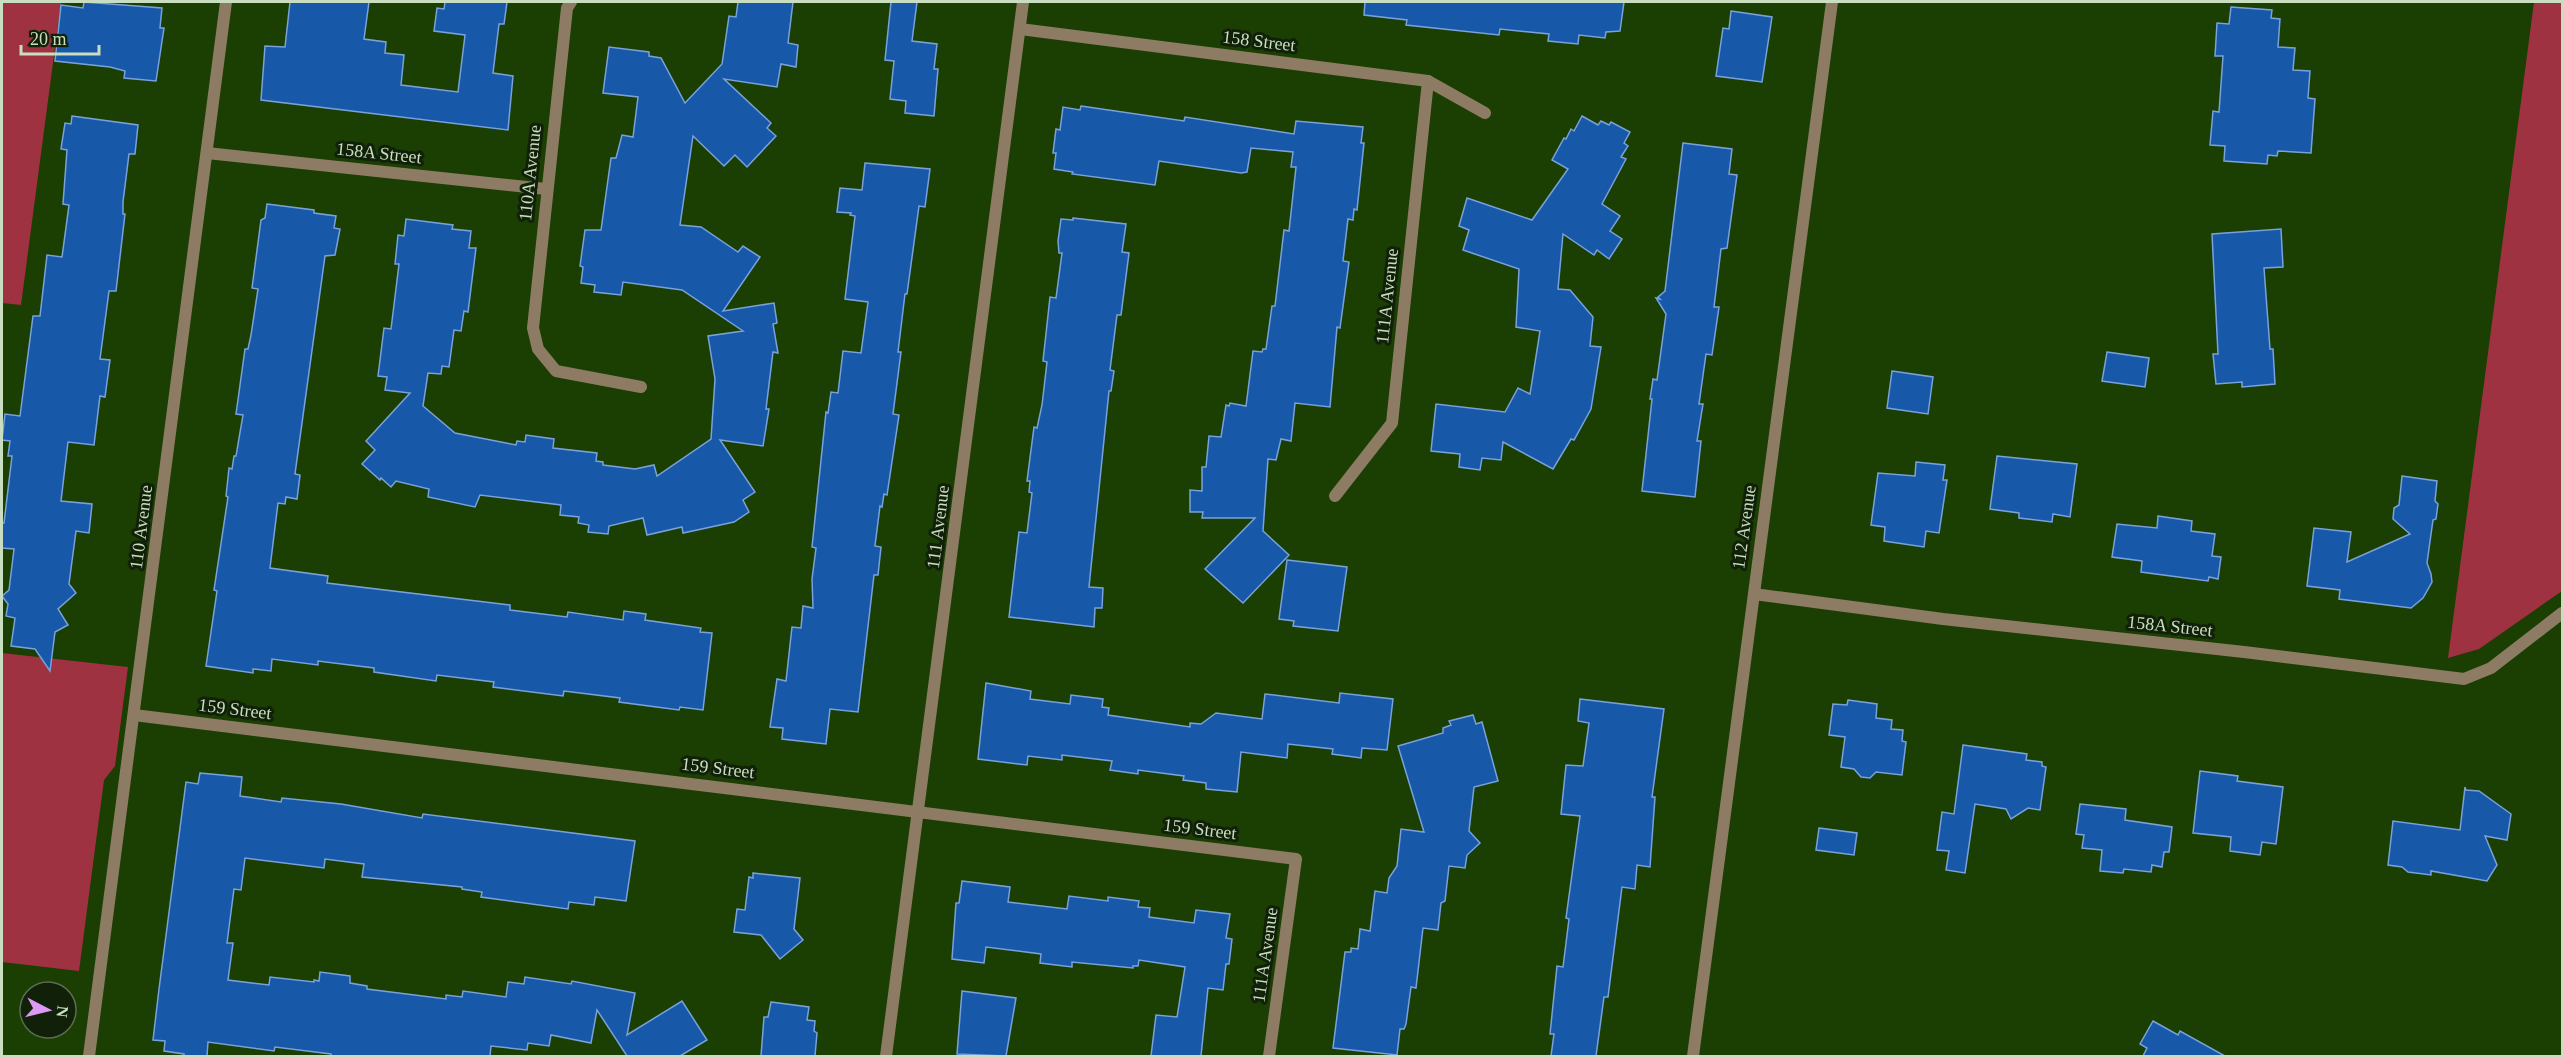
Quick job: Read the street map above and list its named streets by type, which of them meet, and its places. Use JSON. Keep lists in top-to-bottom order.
{
  "streets": {
    "street": [
      "158 Street",
      "158A Street",
      "110A Avenue",
      "111A Avenue",
      "110 Avenue",
      "111 Avenue",
      "112 Avenue",
      "159 Street"
    ]
  },
  "crossings": [
    ["158 Street", "111A Avenue"],
    ["158 Street", "111 Avenue"],
    ["158A Street", "110A Avenue"],
    ["158A Street", "110 Avenue"],
    ["158A Street", "112 Avenue"],
    ["111A Avenue", "159 Street"],
    ["110 Avenue", "159 Street"],
    ["111 Avenue", "159 Street"]
  ],
  "scale_bar": "20 m",
  "north": "right"
}
